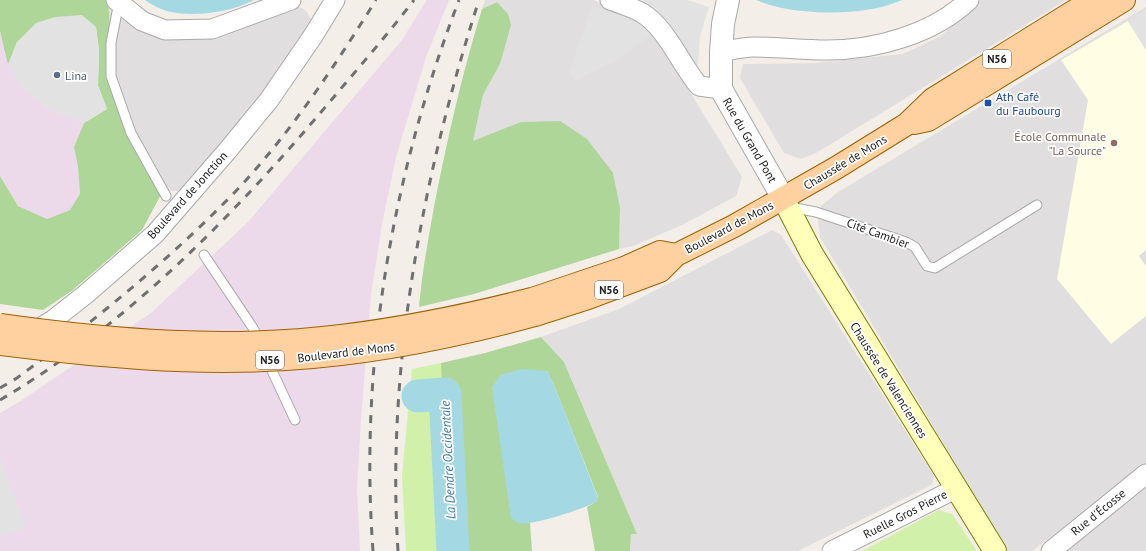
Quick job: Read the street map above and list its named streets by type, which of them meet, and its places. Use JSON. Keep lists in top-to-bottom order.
{
  "streets": {
    "main road": [
      "N56",
      "Chaussée de Mons",
      "Boulevard de Mons",
      "Chaussée de Valenciennes"
    ],
    "street": [
      "Rue du Grand Pont",
      "Boulevard de Jonction",
      "Rue d'Écosse",
      "Ruelle Gros Pierre"
    ],
    "lane": ["Cité Cambier"]
  },
  "crossings": [
    ["Rue du Grand Pont", "Chaussée de Mons"],
    ["Rue du Grand Pont", "Boulevard de Mons"],
    ["Rue du Grand Pont", "Cité Cambier"],
    ["Rue du Grand Pont", "Chaussée de Valenciennes"],
    ["Chaussée de Mons", "Boulevard de Mons"],
    ["Chaussée de Mons", "Cité Cambier"],
    ["Chaussée de Mons", "Chaussée de Valenciennes"],
    ["Boulevard de Mons", "Cité Cambier"],
    ["Boulevard de Mons", "Chaussée de Valenciennes"],
    ["Cité Cambier", "Chaussée de Valenciennes"],
    ["Chaussée de Valenciennes", "Ruelle Gros Pierre"]
  ],
  "water": ["La Dendre Occidentale"],
  "places": {
    "other": ["Lina", "École Communale \"La Source\""],
    "transit": ["Ath Café du Faubourg"]
  }
}
